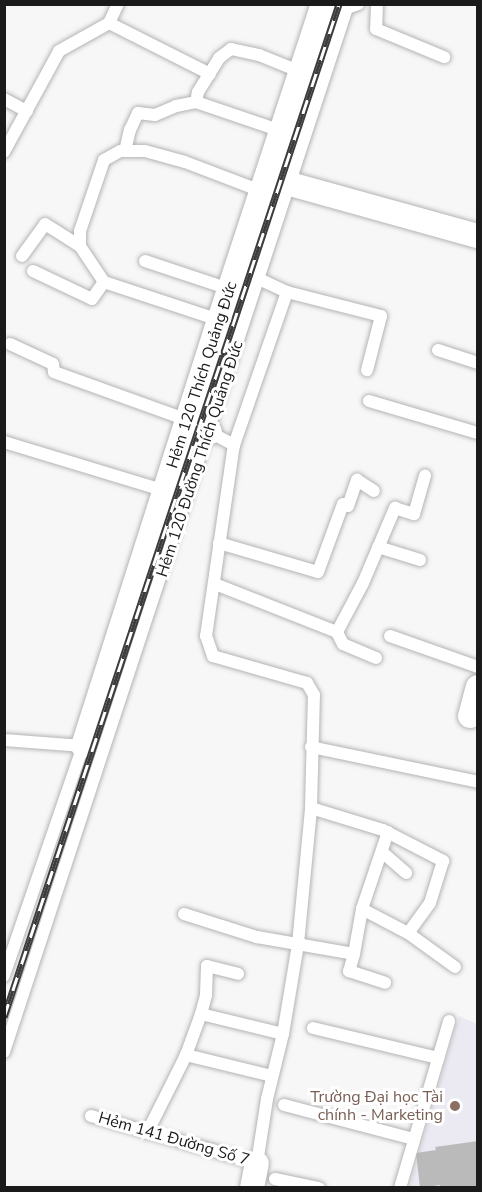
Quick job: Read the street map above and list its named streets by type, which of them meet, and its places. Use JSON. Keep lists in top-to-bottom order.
{
  "streets": {
    "street": ["Hẻm 120 Thích Quảng Đức"],
    "lane": ["Hẻm 120 Đường Thích Quảng Đức", "Hẻm 141 Đường Số 7"]
  },
  "places": ["Trường Đại học Tài chính - Marketing"]
}
